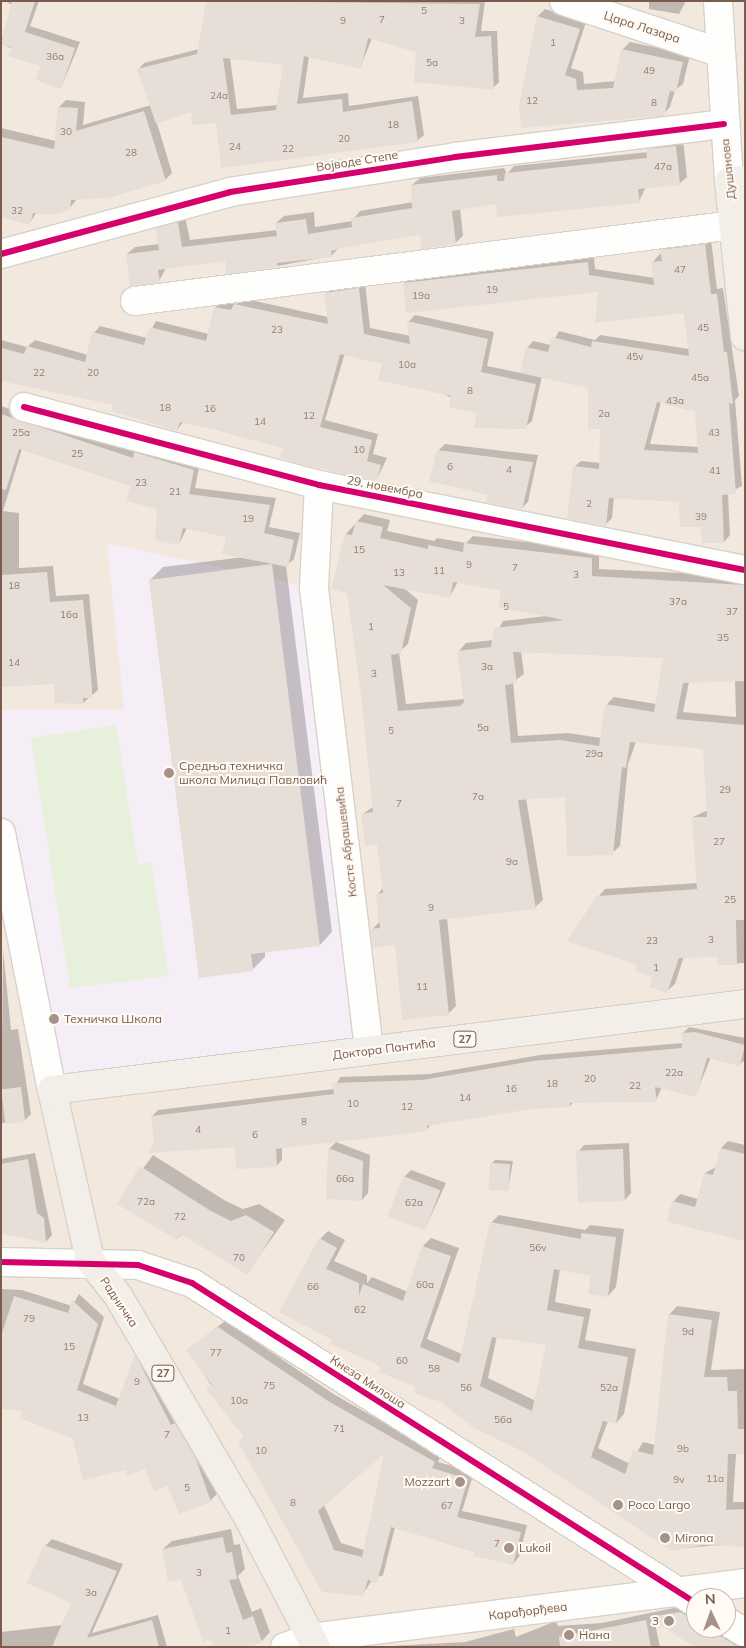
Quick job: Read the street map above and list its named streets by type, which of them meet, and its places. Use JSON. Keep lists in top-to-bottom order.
{
  "streets": {
    "main road": [
      "Душанова",
      "27",
      "Доктора Пантића",
      "Радничка"
    ],
    "street": [
      "Цара Лазара",
      "Војводе Степе",
      "29. новембра",
      "Косте Абрашевића",
      "Кнеза Милоша",
      "Карађорђева"
    ]
  },
  "crossings": [
    ["Цара Лазара", "Душанова"],
    ["Војводе Степе", "Душанова"],
    ["29. новембра", "Косте Абрашевића"],
    ["Косте Абрашевића", "Доктора Пантића"],
    ["Доктора Пантића", "Радничка"],
    ["Радничка", "Кнеза Милоша"],
    ["Радничка", "Карађорђева"],
    ["Кнеза Милоша", "Карађорђева"]
  ],
  "places": [
    "Средња техничка школа Милица Павловић",
    "Техничка Школа",
    "Mozzart",
    "Poco Largo",
    "Mirona",
    "Lukoil",
    "3",
    "Нана"
  ],
  "house_numbers": [
    "5",
    "7",
    "9",
    "3",
    "1",
    "36a",
    "5a",
    "49",
    "24a",
    "12",
    "8",
    "18",
    "30",
    "20",
    "24",
    "22",
    "28",
    "47a",
    "32",
    "47",
    "19",
    "19a",
    "45",
    "23",
    "45v",
    "10a",
    "22",
    "20",
    "45a",
    "8",
    "43a",
    "18",
    "16",
    "2a",
    "12",
    "14",
    "25a",
    "43",
    "10",
    "25",
    "6",
    "4",
    "41",
    "23",
    "21",
    "2",
    "39",
    "19",
    "15",
    "9",
    "7",
    "11",
    "13",
    "3",
    "18",
    "37a",
    "5",
    "37",
    "16a",
    "1",
    "35",
    "14",
    "3a",
    "3",
    "5a",
    "5",
    "29a",
    "29",
    "7a",
    "7",
    "27",
    "9a",
    "25",
    "9",
    "3",
    "23",
    "1",
    "11",
    "22a",
    "20",
    "18",
    "22",
    "16",
    "14",
    "10",
    "12",
    "8",
    "4",
    "6",
    "66a",
    "72a",
    "62a",
    "72",
    "56v",
    "70",
    "60a",
    "66",
    "62",
    "79",
    "9d",
    "15",
    "77",
    "60",
    "58",
    "9",
    "75",
    "56",
    "52a",
    "10a",
    "13",
    "56a",
    "71",
    "7",
    "9b",
    "10",
    "11a",
    "9v",
    "5",
    "8",
    "67",
    "7",
    "3",
    "3a",
    "1"
  ],
  "north": "top"
}
